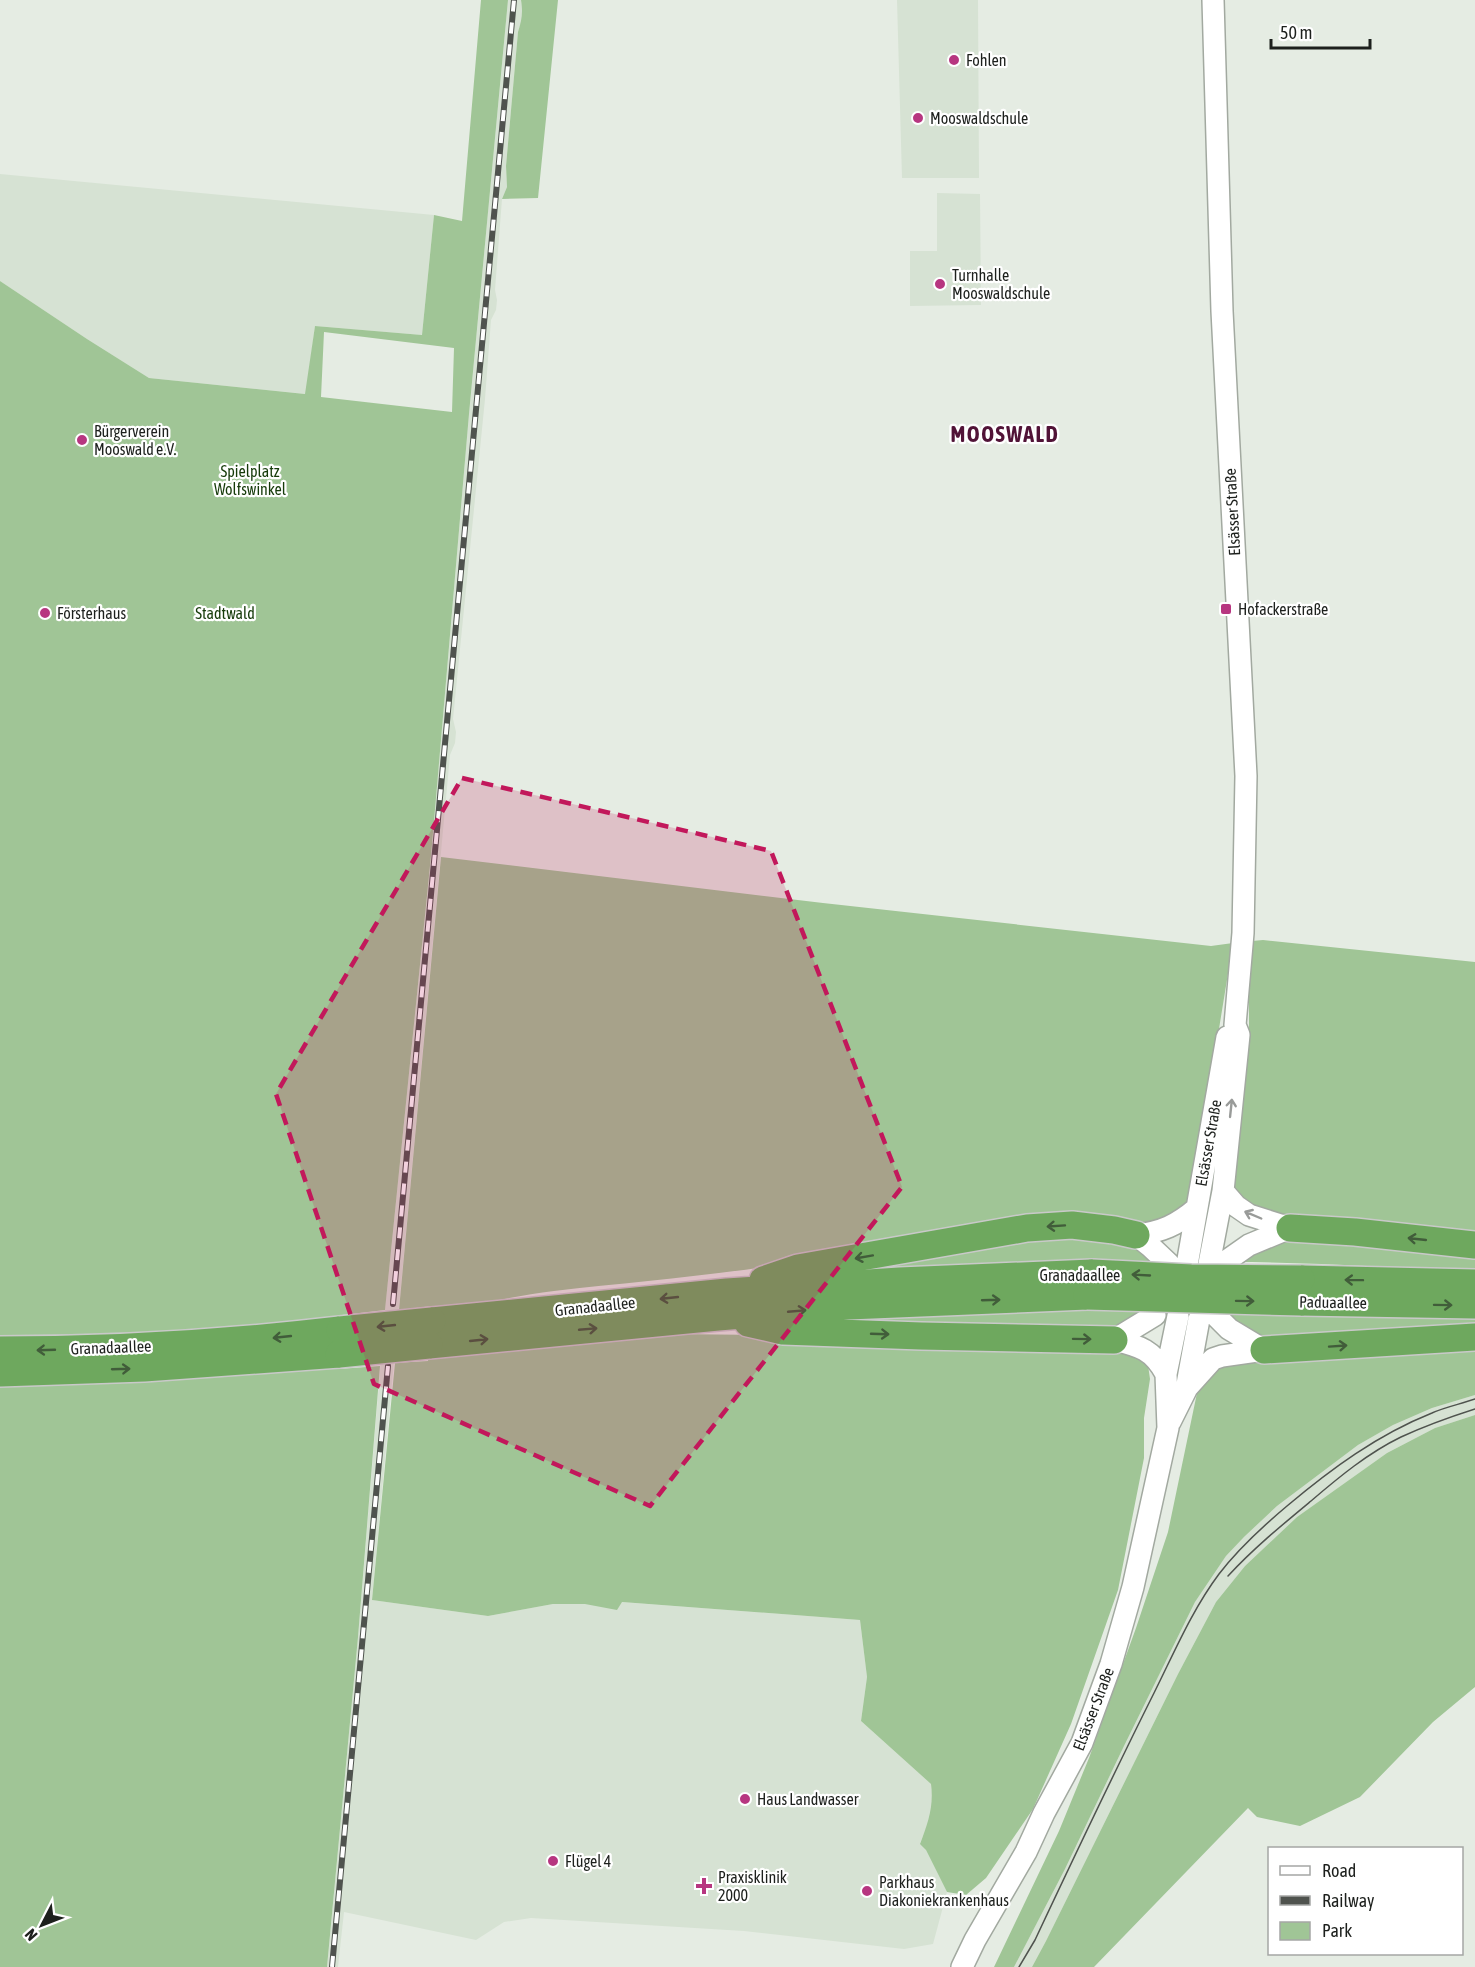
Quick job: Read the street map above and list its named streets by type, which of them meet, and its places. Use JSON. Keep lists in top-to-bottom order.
{
  "streets": {
    "highway": ["Granadaallee", "Paduaallee"],
    "main road": ["Elsässer Straße"]
  },
  "crossings": [
    ["Elsässer Straße", "Granadaallee"],
    ["Elsässer Straße", "Paduaallee"],
    ["Granadaallee", "Paduaallee"]
  ],
  "districts": ["MOOSWALD"],
  "parks": ["Spielplatz Wolfswinkel", "Stadtwald"],
  "places": {
    "other": [
      "Fohlen",
      "Mooswaldschule",
      "Turnhalle Mooswaldschule",
      "Bürgerverein Mooswald e.V.",
      "Försterhaus",
      "Haus Landwasser",
      "Flügel 4",
      "Parkhaus Diakoniekrankenhaus"
    ],
    "transit": ["Hofackerstraße"],
    "health": ["Praxisklinik 2000"]
  },
  "legend": ["Road", "Railway", "Park"],
  "scale_bar": "50 m",
  "north": "bottom left"
}
